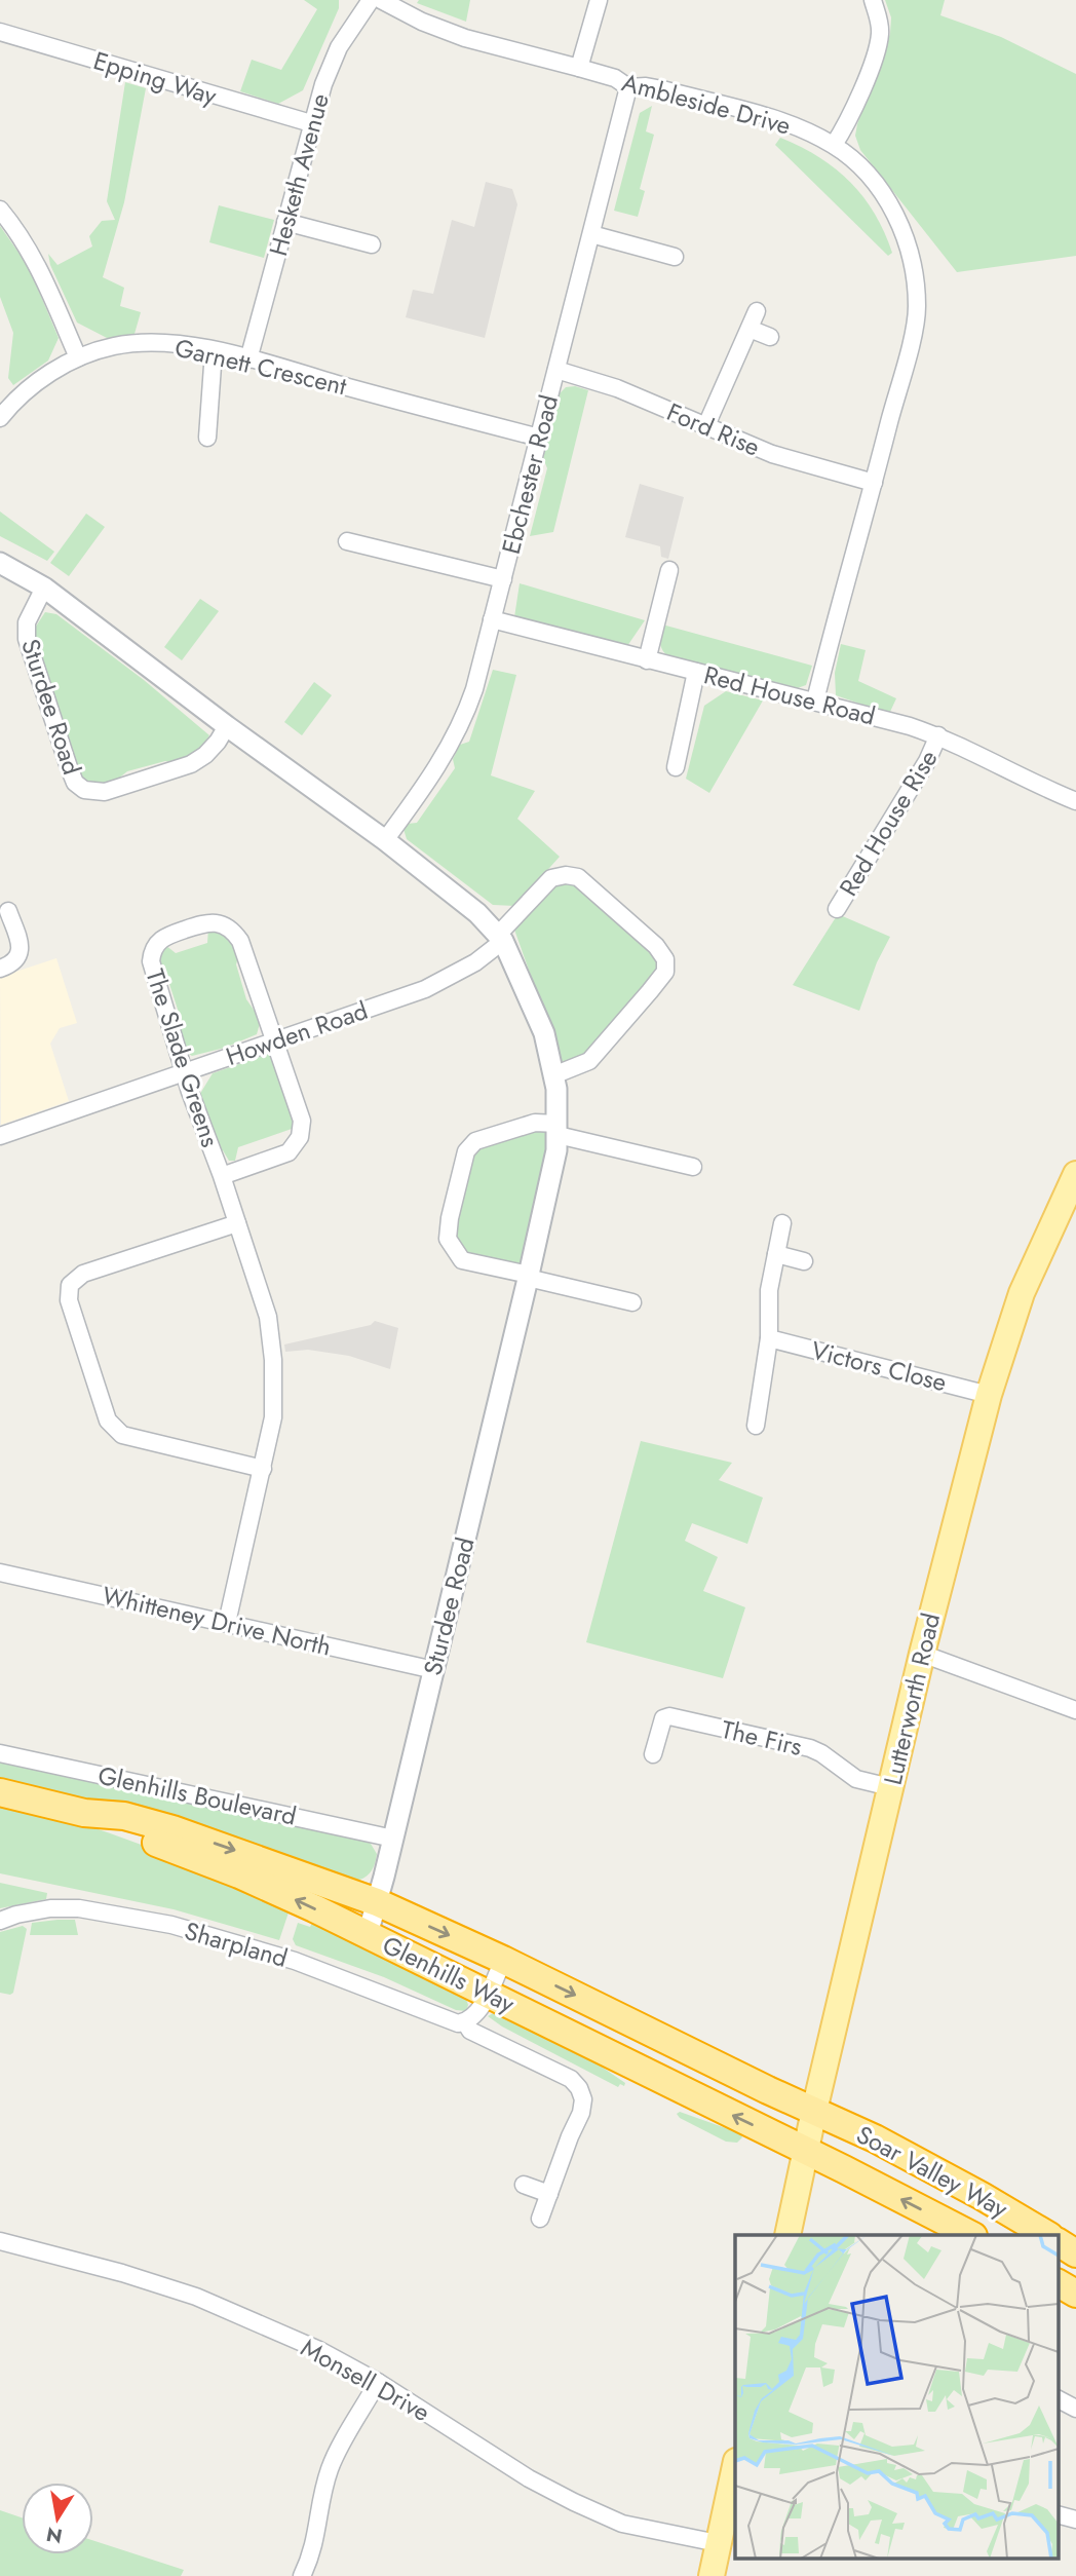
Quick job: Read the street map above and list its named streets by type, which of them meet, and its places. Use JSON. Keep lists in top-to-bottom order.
{
  "streets": {
    "highway": ["Glenhills Way", "Soar Valley Way"],
    "main road": ["Lutterworth Road"],
    "street": [
      "Epping Way",
      "Ambleside Drive",
      "Hesketh Avenue",
      "Garnett Crescent",
      "Ford Rise",
      "Ebchester Road",
      "Red House Road",
      "Sturdee Road",
      "Red House Rise",
      "Howden Road",
      "The Slade Greens",
      "Victors Close",
      "Whitteney Drive North",
      "The Firs",
      "Glenhills Boulevard",
      "Sharpland",
      "Monsell Drive"
    ]
  },
  "crossings": [
    ["Epping Way", "Hesketh Avenue"],
    ["Ambleside Drive", "Ford Rise"],
    ["Ambleside Drive", "Ebchester Road"],
    ["Ambleside Drive", "Red House Road"],
    ["Hesketh Avenue", "Garnett Crescent"],
    ["Garnett Crescent", "Ebchester Road"],
    ["Ford Rise", "Ebchester Road"],
    ["Ebchester Road", "Red House Road"],
    ["Ebchester Road", "Sturdee Road"],
    ["Red House Road", "Red House Rise"],
    ["Sturdee Road", "Howden Road"],
    ["Sturdee Road", "Whitteney Drive North"],
    ["Sturdee Road", "Glenhills Boulevard"],
    ["Sturdee Road", "Glenhills Way"],
    ["Howden Road", "The Slade Greens"],
    ["The Slade Greens", "Whitteney Drive North"],
    ["Victors Close", "Lutterworth Road"],
    ["Lutterworth Road", "The Firs"],
    ["Lutterworth Road", "Glenhills Way"],
    ["Lutterworth Road", "Soar Valley Way"],
    ["Glenhills Way", "Soar Valley Way"]
  ],
  "north": "bottom"
}
